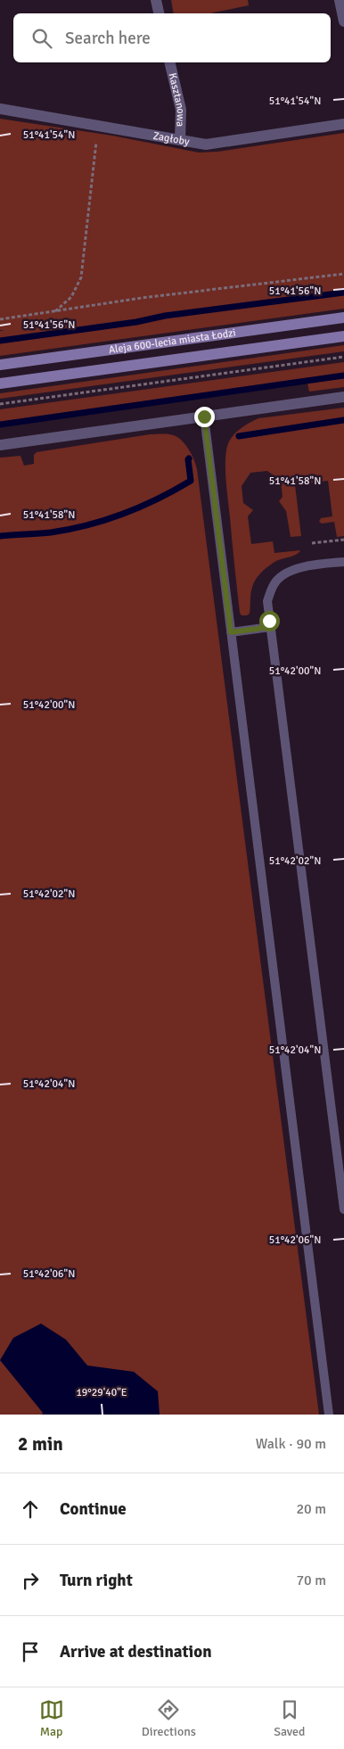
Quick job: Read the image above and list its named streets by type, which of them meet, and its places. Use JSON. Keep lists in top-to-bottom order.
{
  "streets": {
    "main road": ["Aleja 600-lecia miasta Łodzi"],
    "street": ["Kasztanowa", "Zagłoby"]
  },
  "crossings": [
    ["Kasztanowa", "Zagłoby"]
  ],
  "page": {
    "search": "Search here",
    "heading": ["2 min", "Walk · 90 m"],
    "list": [
      ["Continue", "20 m"],
      ["Turn right", "70 m"],
      "Arrive at destination"
    ],
    "nav": ["Map", "Directions", "Saved"]
  },
  "coordinates": [
    "51°41'54\"N",
    "51°41'56\"N",
    "51°41'58\"N",
    "51°42'00\"N",
    "51°42'02\"N",
    "51°42'04\"N",
    "51°42'06\"N",
    "19°29'40\"E"
  ]
}
